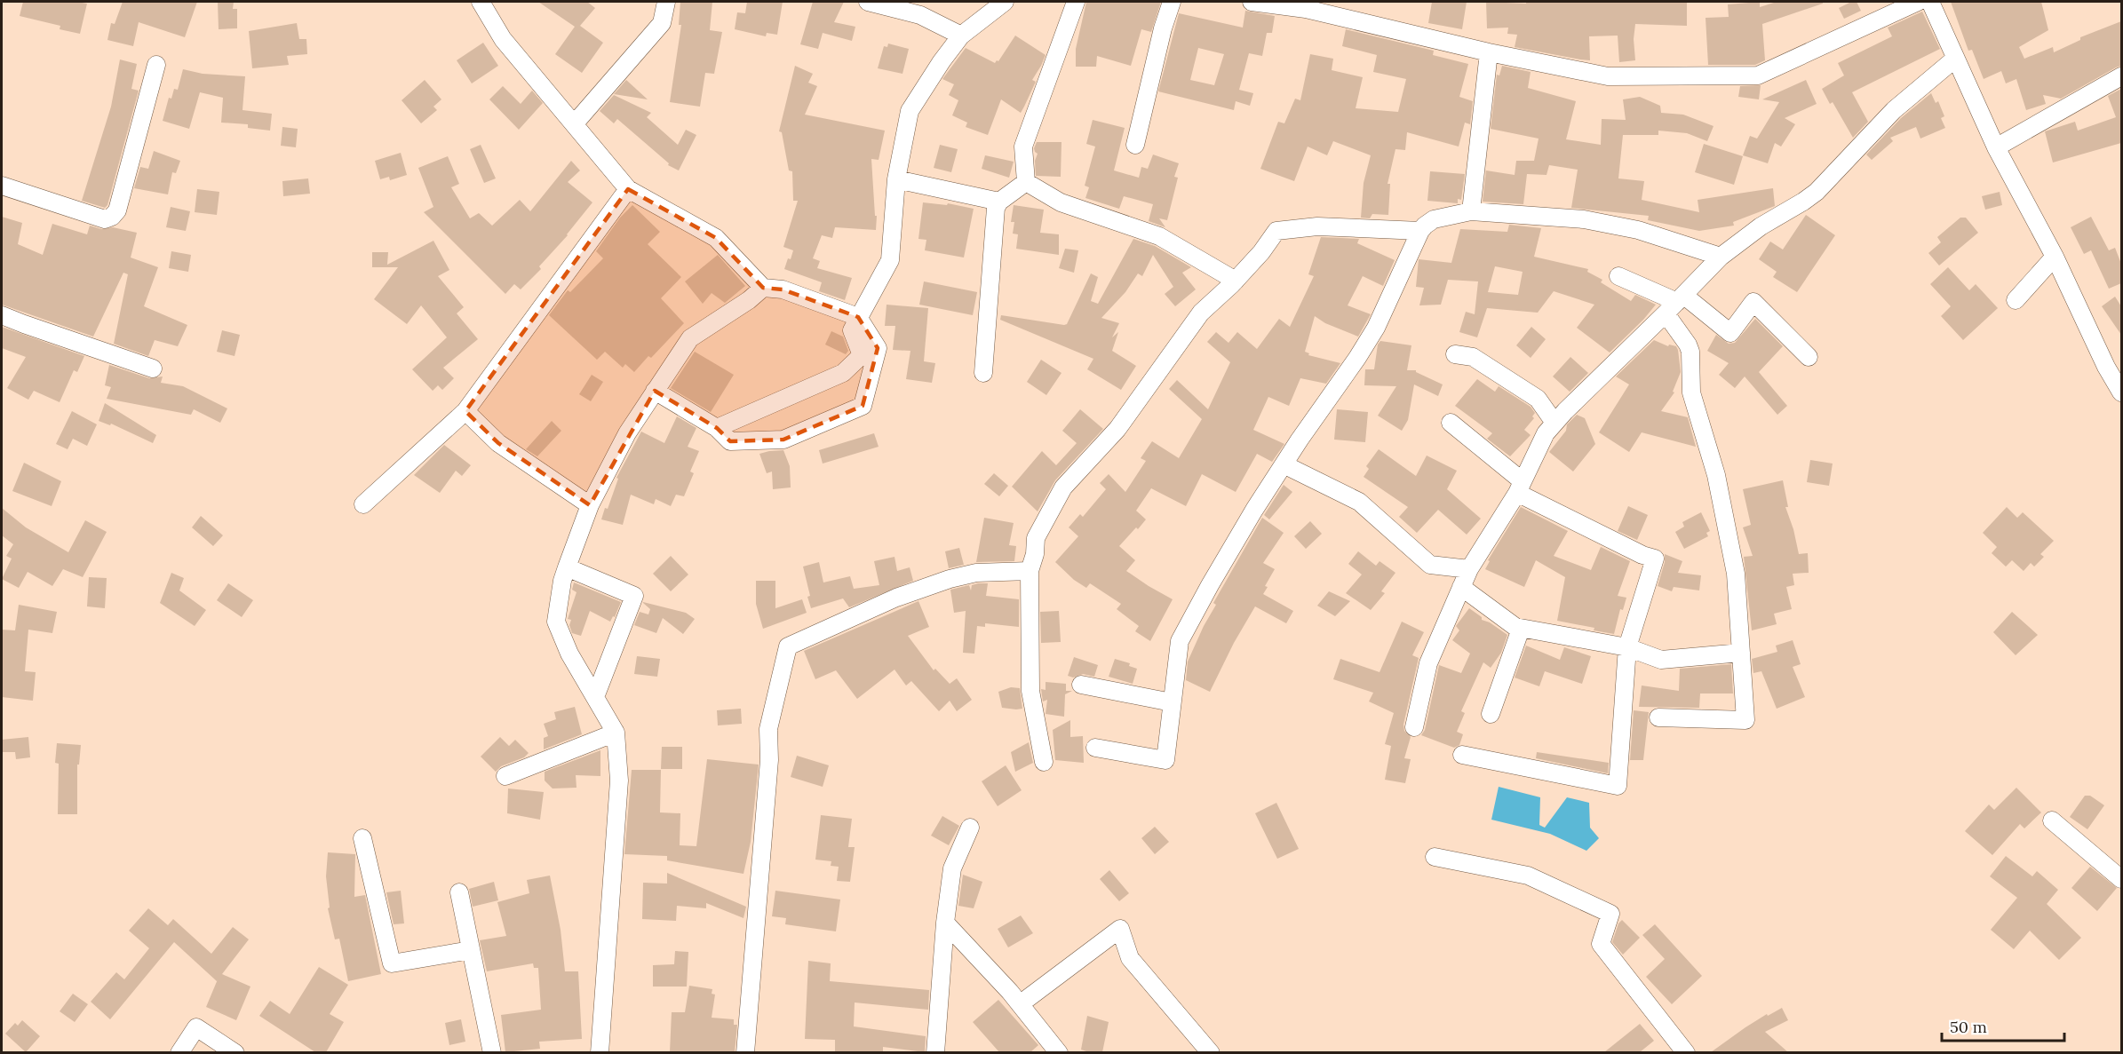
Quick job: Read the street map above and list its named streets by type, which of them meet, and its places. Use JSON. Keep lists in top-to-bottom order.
{
  "scale_bar": "50 m"
}
